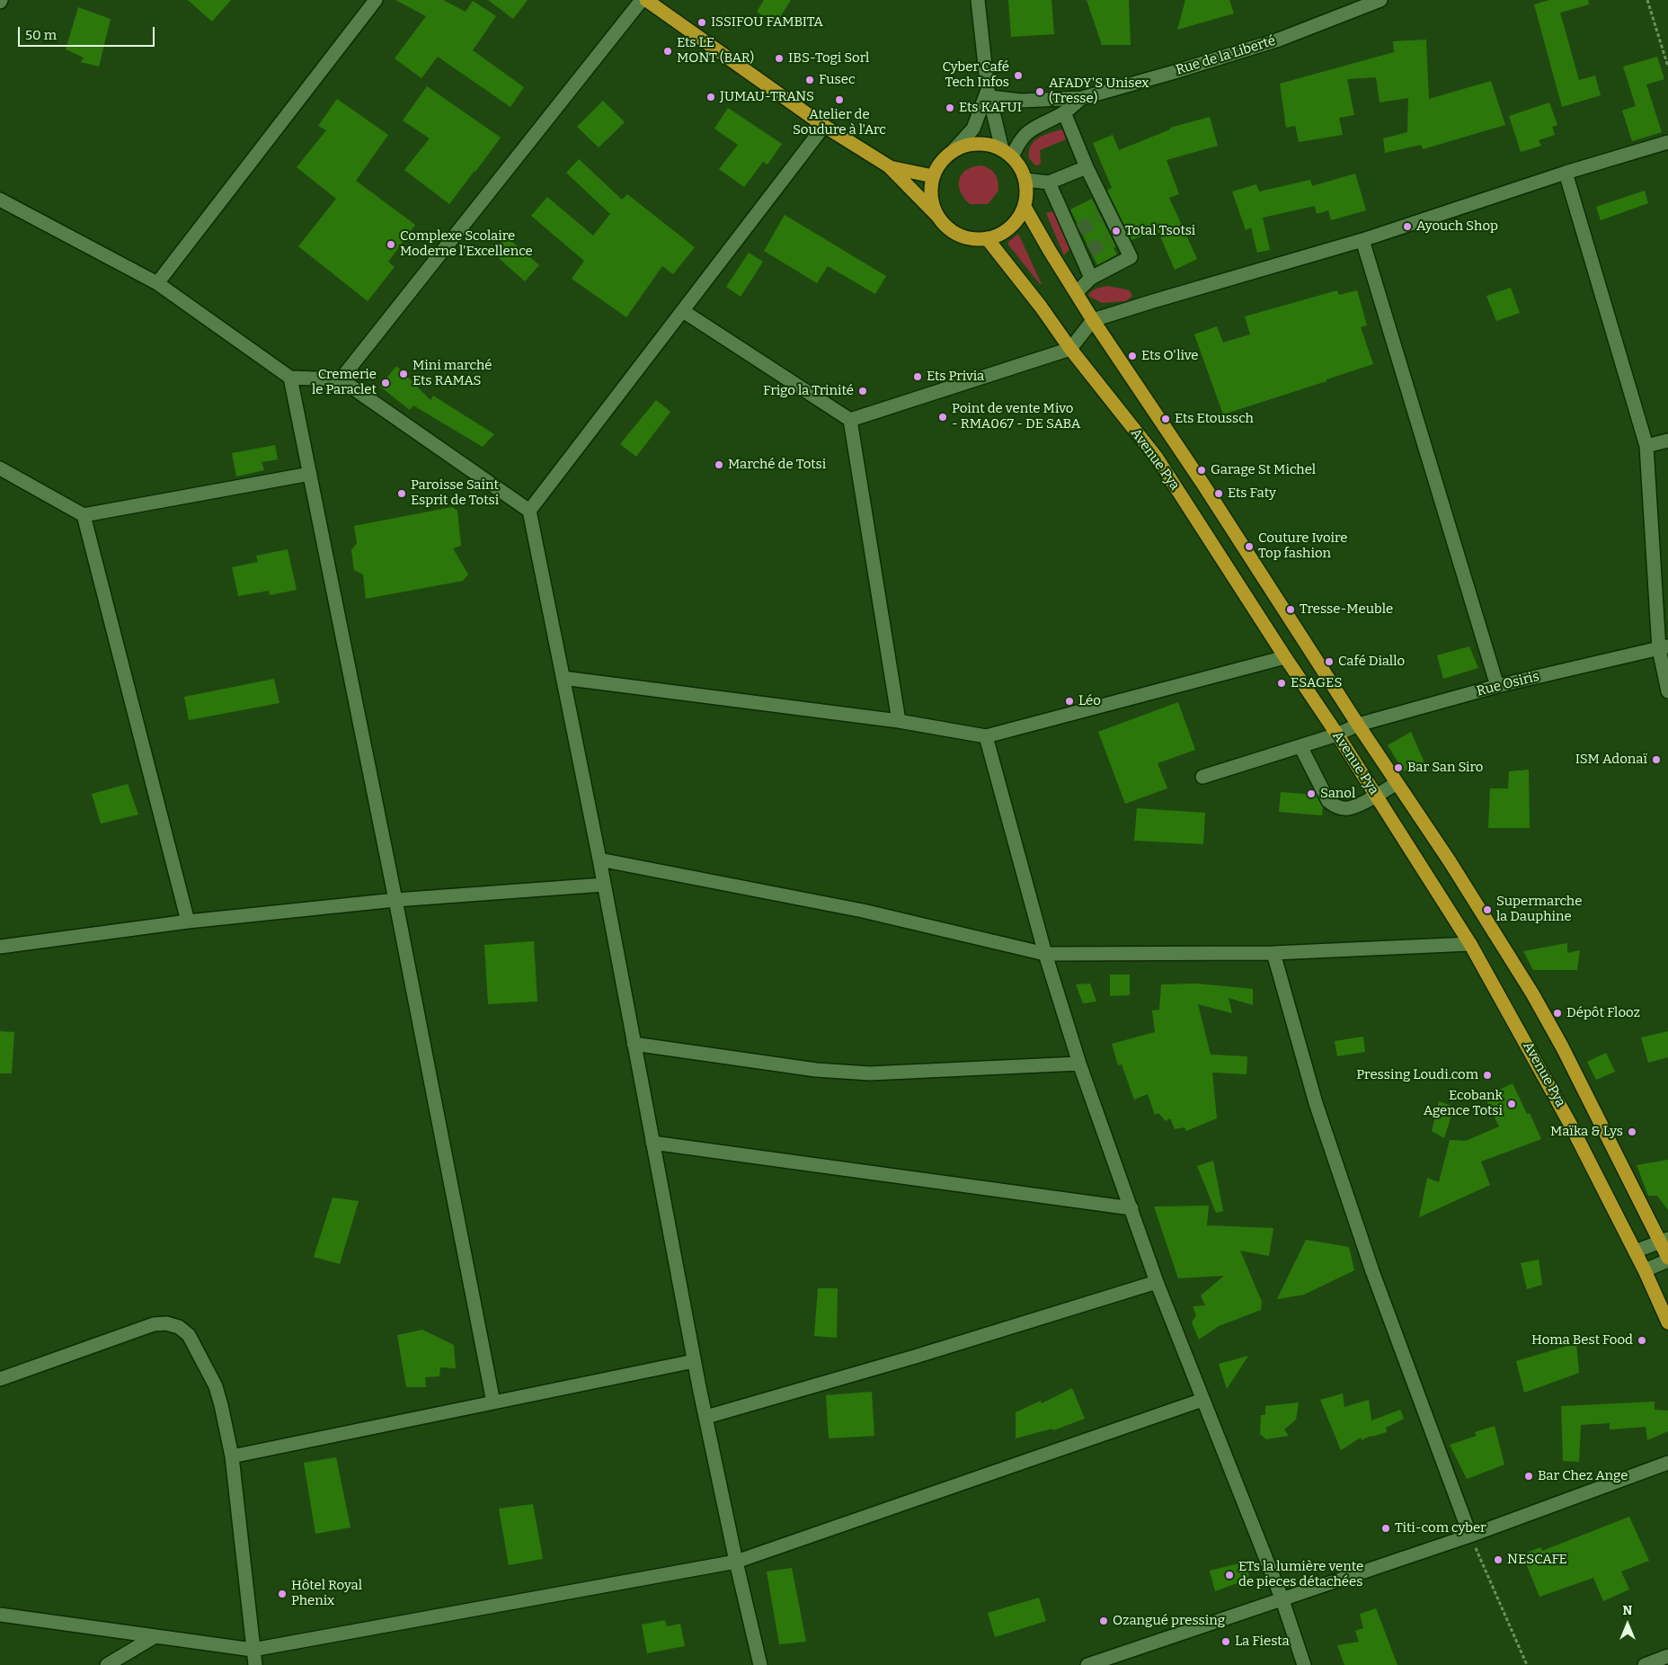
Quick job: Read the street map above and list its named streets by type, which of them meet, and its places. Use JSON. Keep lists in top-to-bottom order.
{
  "streets": {
    "main road": ["Avenue Pya"],
    "street": ["Rue de la Liberté", "Rue Osiris"]
  },
  "crossings": [
    ["Avenue Pya", "Rue Osiris"]
  ],
  "places": [
    "ISSIFOU FAMBITA",
    "Ets LE MONT (BAR)",
    "IBS-Togi Sorl",
    "Cyber Café Tech Infos",
    "Fusec",
    "AFADY'S Unisex (Tresse)",
    "JUMAU-TRANS",
    "Atelier de Soudure à l'Arc",
    "Ets KAFUI",
    "Ayouch Shop",
    "Total Tsotsi",
    "Complexe Scolaire Moderne l'Excellence",
    "Ets O'live",
    "Mini marché Ets RAMAS",
    "Ets Privia",
    "Cremerie le Paraclet",
    "Frigo la Trinité",
    "Point de vente Mivo - RMA067 - DE SABA",
    "Ets Etoussch",
    "Marché de Totsi",
    "Garage St Michel",
    "Paroisse Saint Esprit de Totsi",
    "Ets Faty",
    "Couture Ivoire Top fashion",
    "Tresse-Meuble",
    "Café Diallo",
    "ESAGES",
    "Léo",
    "ISM Adonaï",
    "Bar San Siro",
    "Sanol",
    "Supermarche la Dauphine",
    "Dépôt Flooz",
    "Pressing Loudi.com",
    "Ecobank Agence Totsi",
    "Maïka & Lys",
    "Homa Best Food",
    "Bar Chez Ange",
    "Titi-com cyber",
    "NESCAFE",
    "ETs la lumière vente de pieces détachées",
    "Hôtel Royal Phenix",
    "Ozangué pressing",
    "La Fiesta"
  ],
  "scale_bar": "50 m",
  "north": "top"
}
